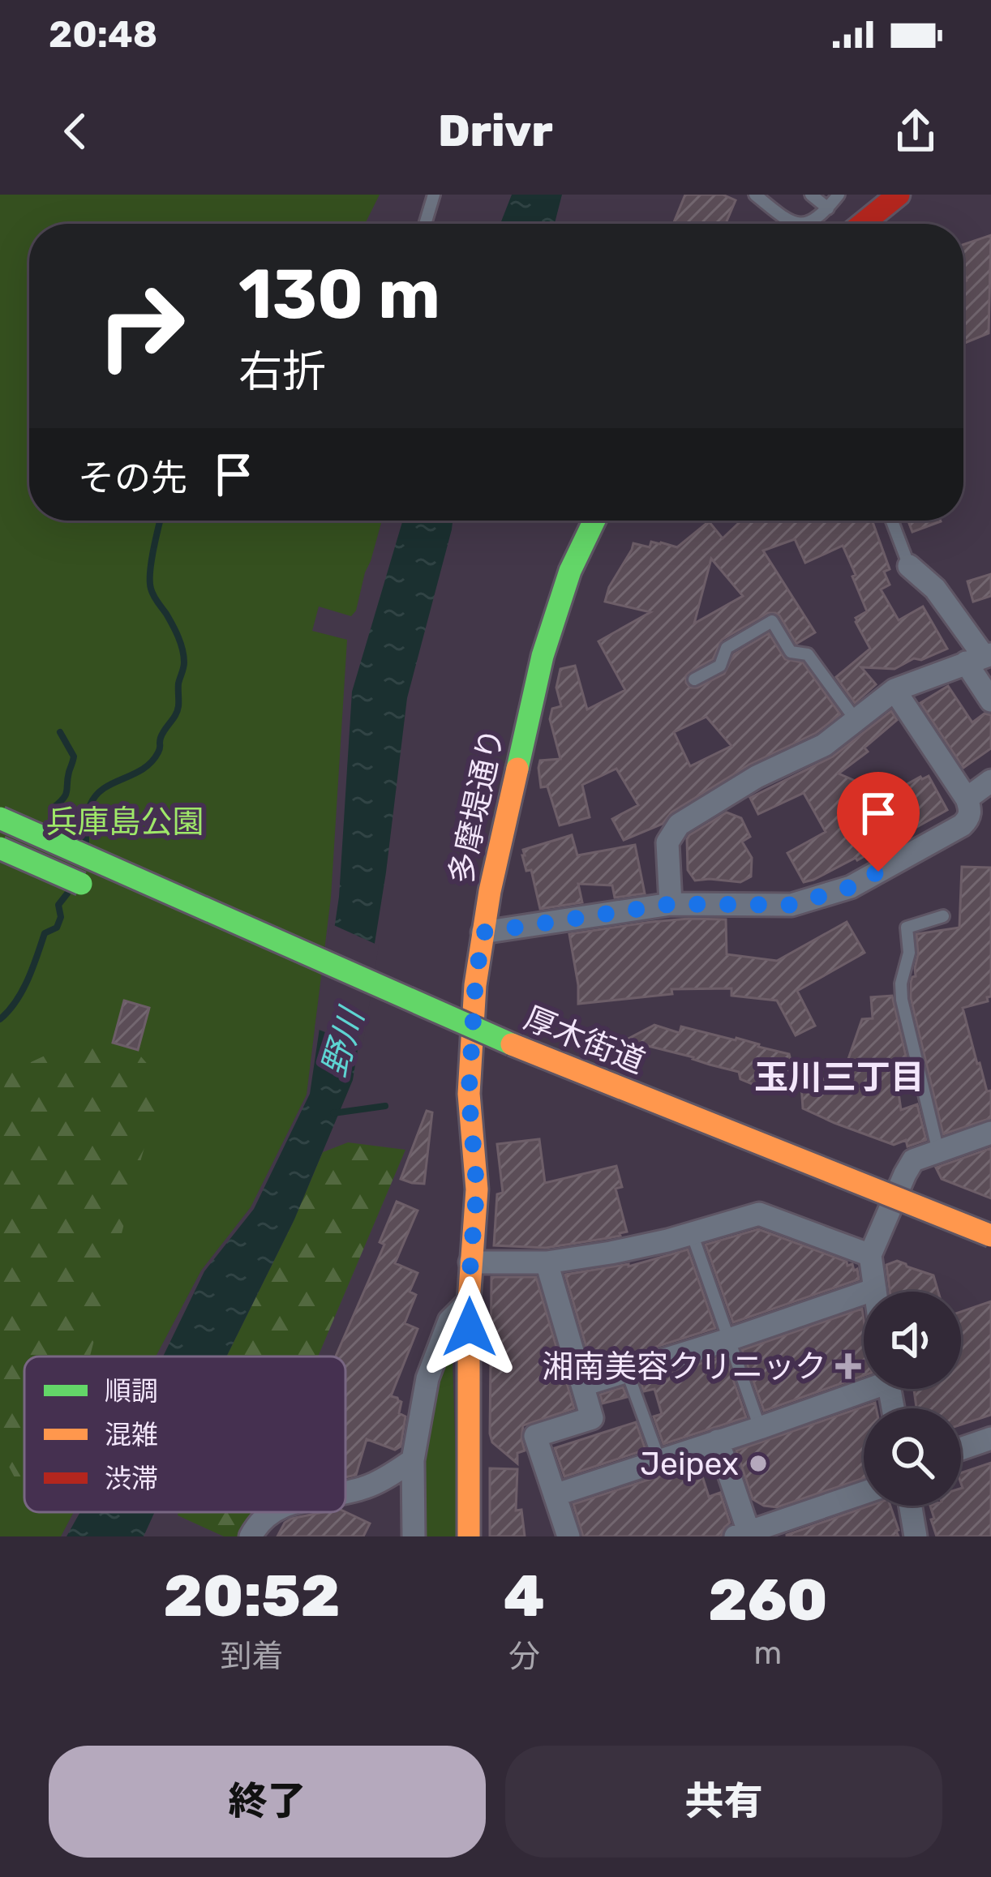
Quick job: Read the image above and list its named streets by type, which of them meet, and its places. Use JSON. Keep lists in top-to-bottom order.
{
  "streets": {
    "main road": ["多摩堤通り", "厚木街道"]
  },
  "districts": ["玉川三丁目"],
  "water": ["野川"],
  "parks": ["兵庫島公園"],
  "places": {
    "health": ["湘南美容クリニック"],
    "other": ["Jeipex"]
  },
  "legend": ["順調", "混雑", "渋滞"],
  "page": {
    "status": "20:48",
    "header": "Drivr",
    "turn": ["130 m", "右折"],
    "then": "その先",
    "eta": [
      "20:52",
      "到着",
      "4",
      "分",
      "260",
      "m"
    ],
    "buttons": ["終了", "共有"]
  }
}
